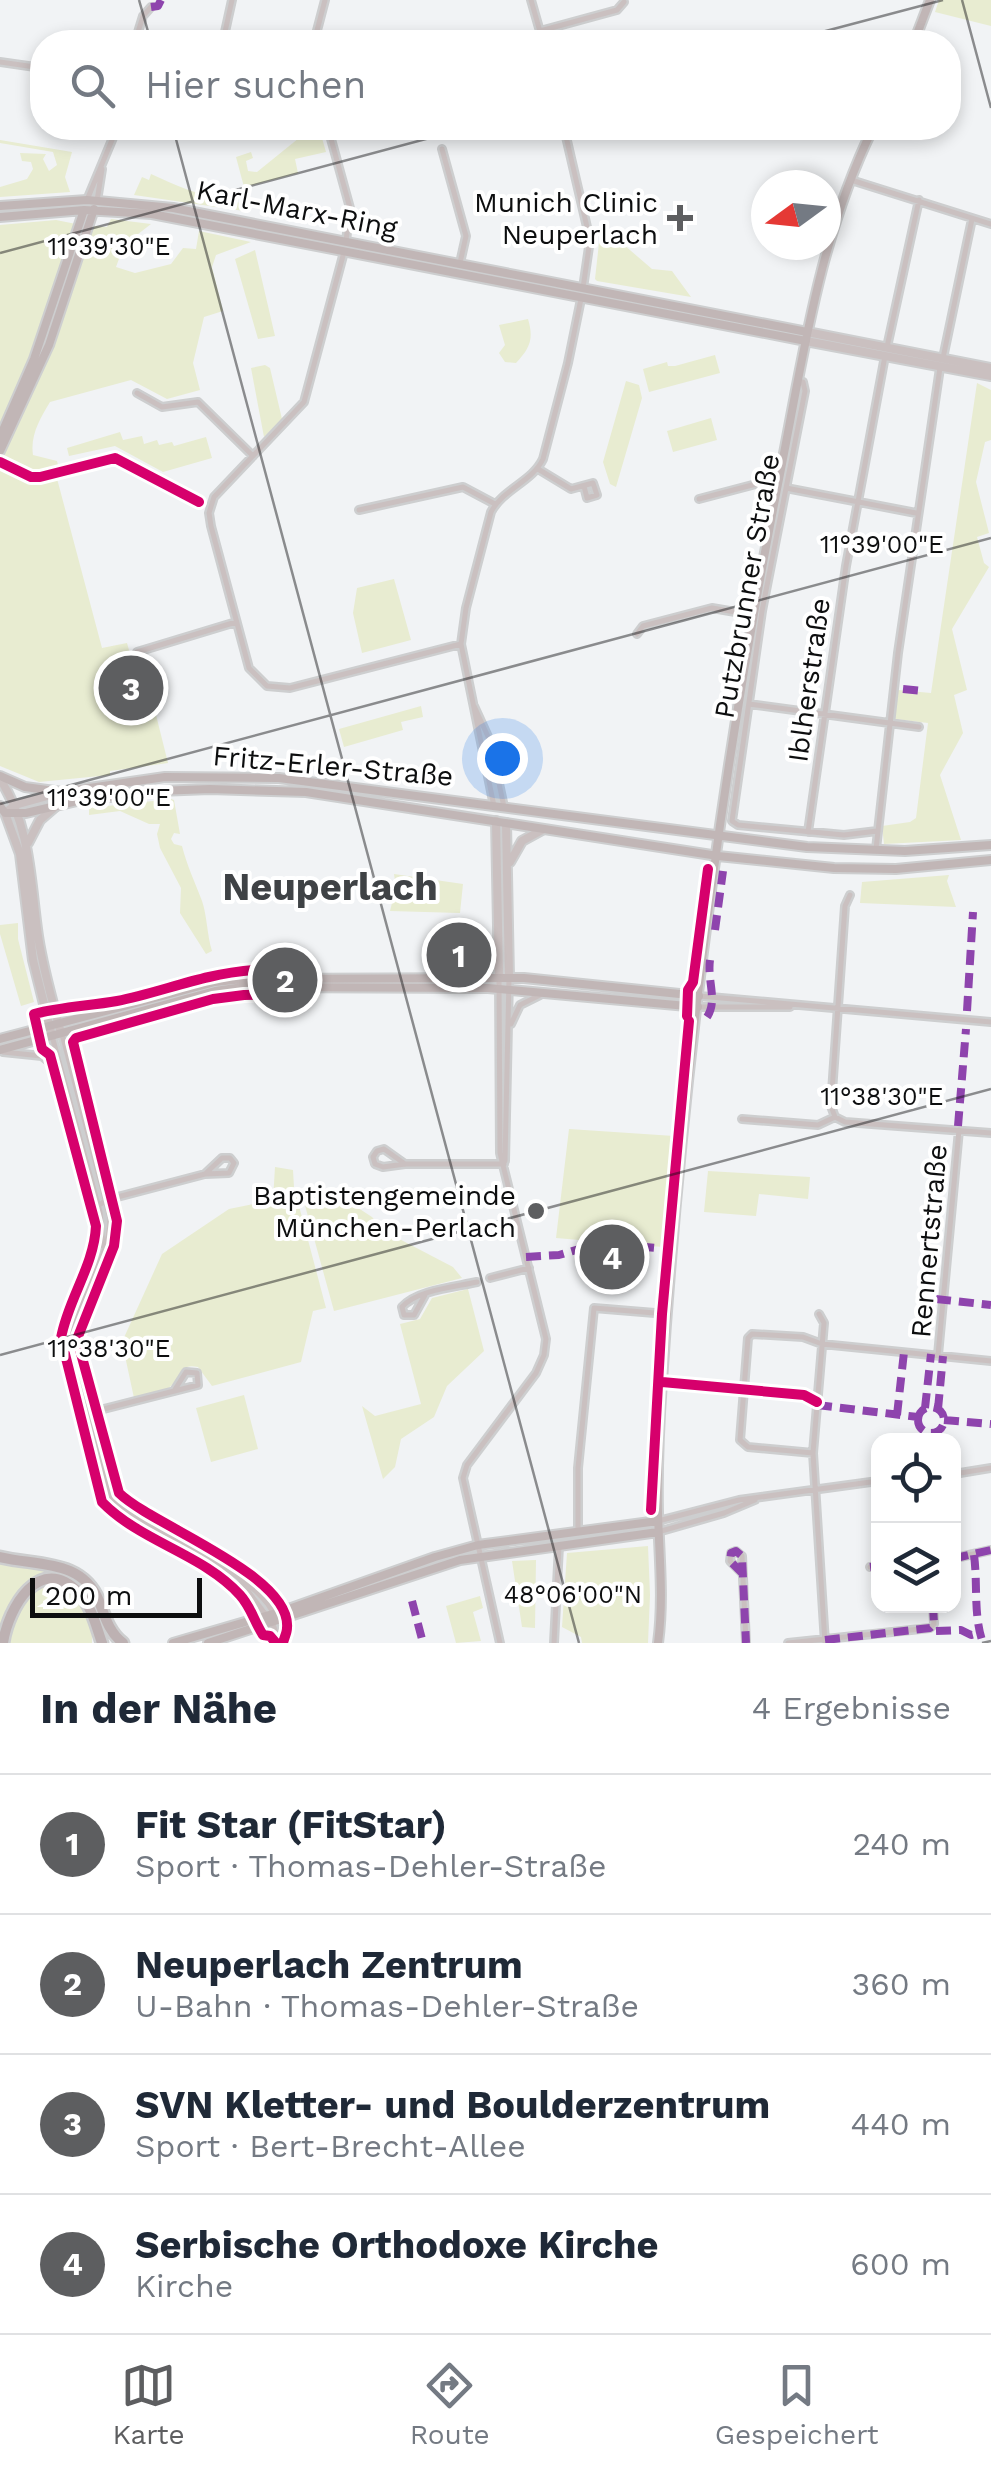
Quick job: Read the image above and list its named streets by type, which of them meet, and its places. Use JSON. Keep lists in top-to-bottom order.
{
  "streets": {
    "main road": ["Karl-Marx-Ring", "Putzbrunner Straße", "Fritz-Erler-Straße"],
    "street": ["Iblherstraße", "Rennertstraße"]
  },
  "crossings": [
    ["Karl-Marx-Ring", "Putzbrunner Straße"],
    ["Putzbrunner Straße", "Iblherstraße"],
    ["Putzbrunner Straße", "Fritz-Erler-Straße"]
  ],
  "districts": ["Neuperlach"],
  "places": {
    "health": ["Munich Clinic Neuperlach"],
    "other": ["Baptistengemeinde München-Perlach"]
  },
  "scale_bar": "200 m",
  "north": "left",
  "page": {
    "search": "Hier suchen",
    "pins": [
      "3",
      "1",
      "2",
      "4"
    ],
    "scale": "200 m",
    "heading": ["In der Nähe", "4 Ergebnisse"],
    "list": [
      {
        "mark": "1",
        "name": "Fit Star (FitStar)",
        "note": "Sport · Thomas-Dehler-Straße",
        "value": "240 m"
      },
      {
        "mark": "2",
        "name": "Neuperlach Zentrum",
        "note": "U-Bahn · Thomas-Dehler-Straße",
        "value": "360 m"
      },
      {
        "mark": "3",
        "name": "SVN Kletter- und Boulderzentrum",
        "note": "Sport · Bert-Brecht-Allee",
        "value": "440 m"
      },
      {
        "mark": "4",
        "name": "Serbische Orthodoxe Kirche",
        "note": "Kirche",
        "value": "600 m"
      }
    ],
    "nav": ["Karte", "Route", "Gespeichert"]
  },
  "coordinates": [
    "11°39'30\"E",
    "11°39'00\"E",
    "11°38'30\"E",
    "48°06'00\"N"
  ]
}
